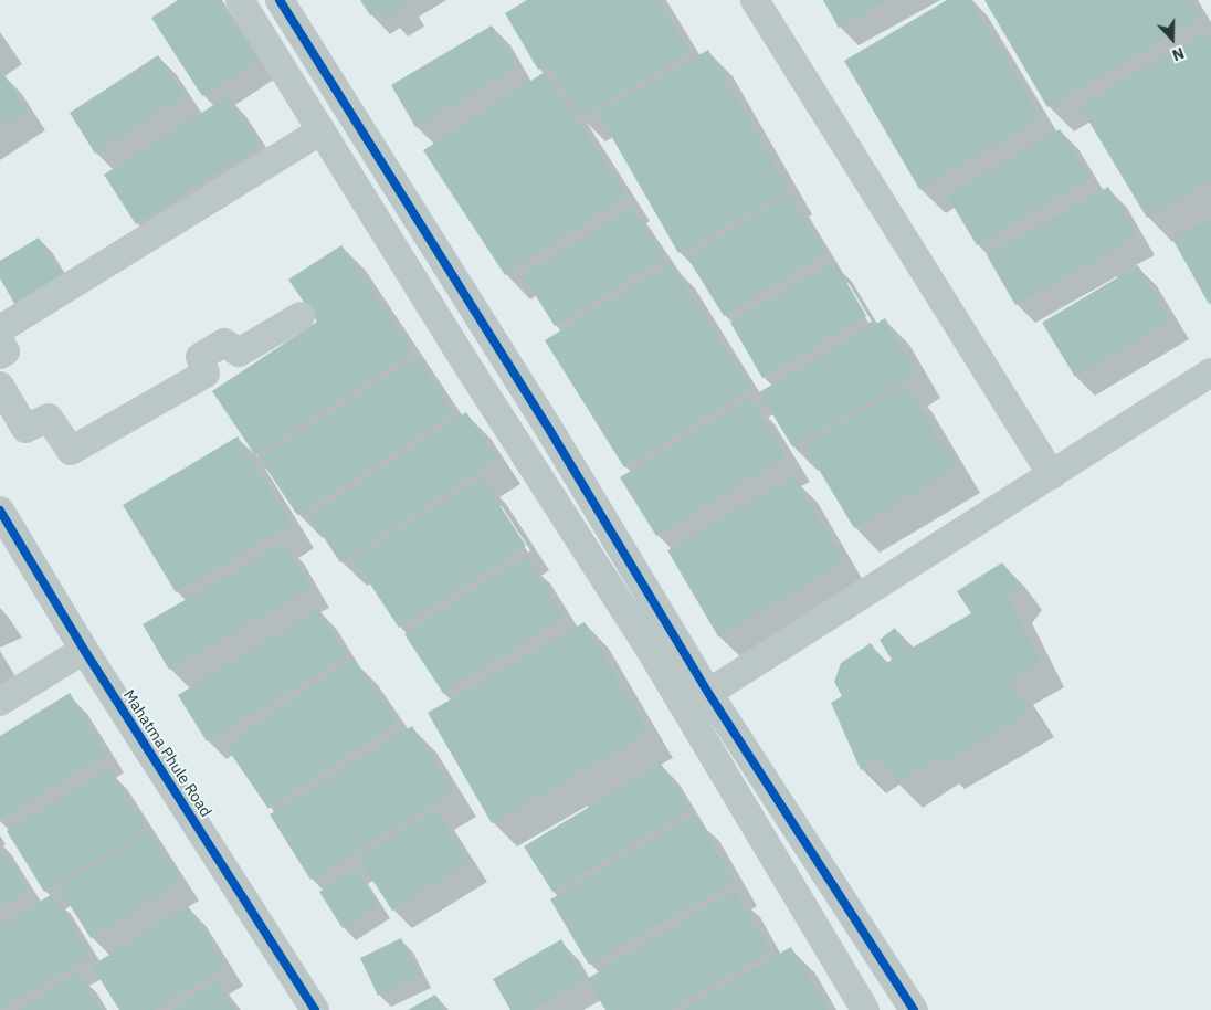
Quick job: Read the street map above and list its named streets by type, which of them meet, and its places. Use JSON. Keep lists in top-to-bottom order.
{
  "streets": {
    "street": ["Mahatma Phule Road"]
  },
  "north": "bottom"
}
